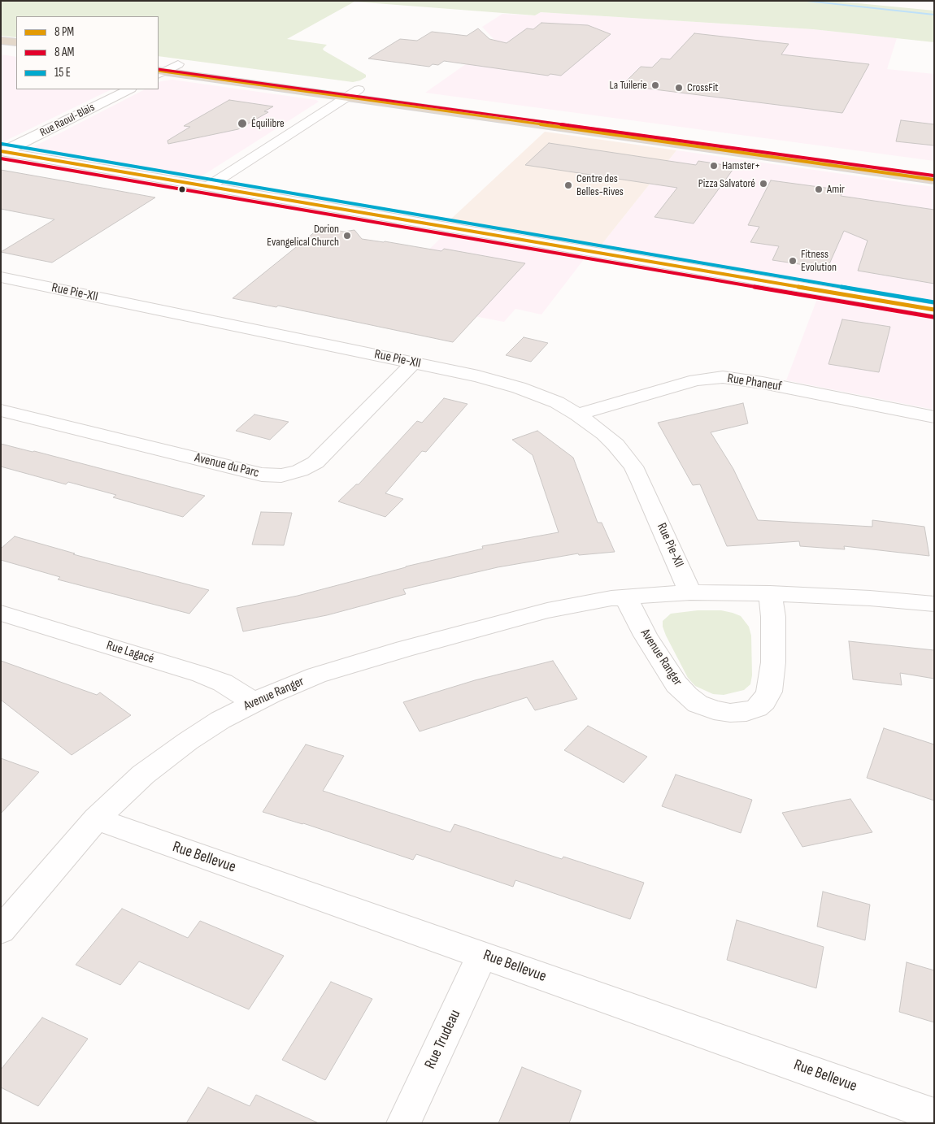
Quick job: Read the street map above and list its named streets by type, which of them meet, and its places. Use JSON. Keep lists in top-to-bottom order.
{
  "streets": {
    "street": [
      "Rue Raoul-Blais",
      "Rue Pie-XII",
      "Rue Phaneuf",
      "Avenue du Parc",
      "Rue Lagacé",
      "Avenue Ranger",
      "Rue Bellevue",
      "Rue Trudeau"
    ]
  },
  "crossings": [
    ["Rue Pie-XII", "Rue Phaneuf"],
    ["Rue Pie-XII", "Avenue du Parc"],
    ["Rue Pie-XII", "Avenue Ranger"],
    ["Rue Lagacé", "Avenue Ranger"],
    ["Avenue Ranger", "Rue Bellevue"],
    ["Rue Bellevue", "Rue Trudeau"]
  ],
  "places": [
    "La Tuilerie",
    "CrossFit",
    "Équilibre",
    "Hamster+",
    "Pizza Salvatoré",
    "Centre des Belles-Rives",
    "Amir",
    "Dorion Evangelical Church",
    "Fitness Evolution"
  ],
  "legend": ["8 PM", "8 AM", "15 E"]
}
